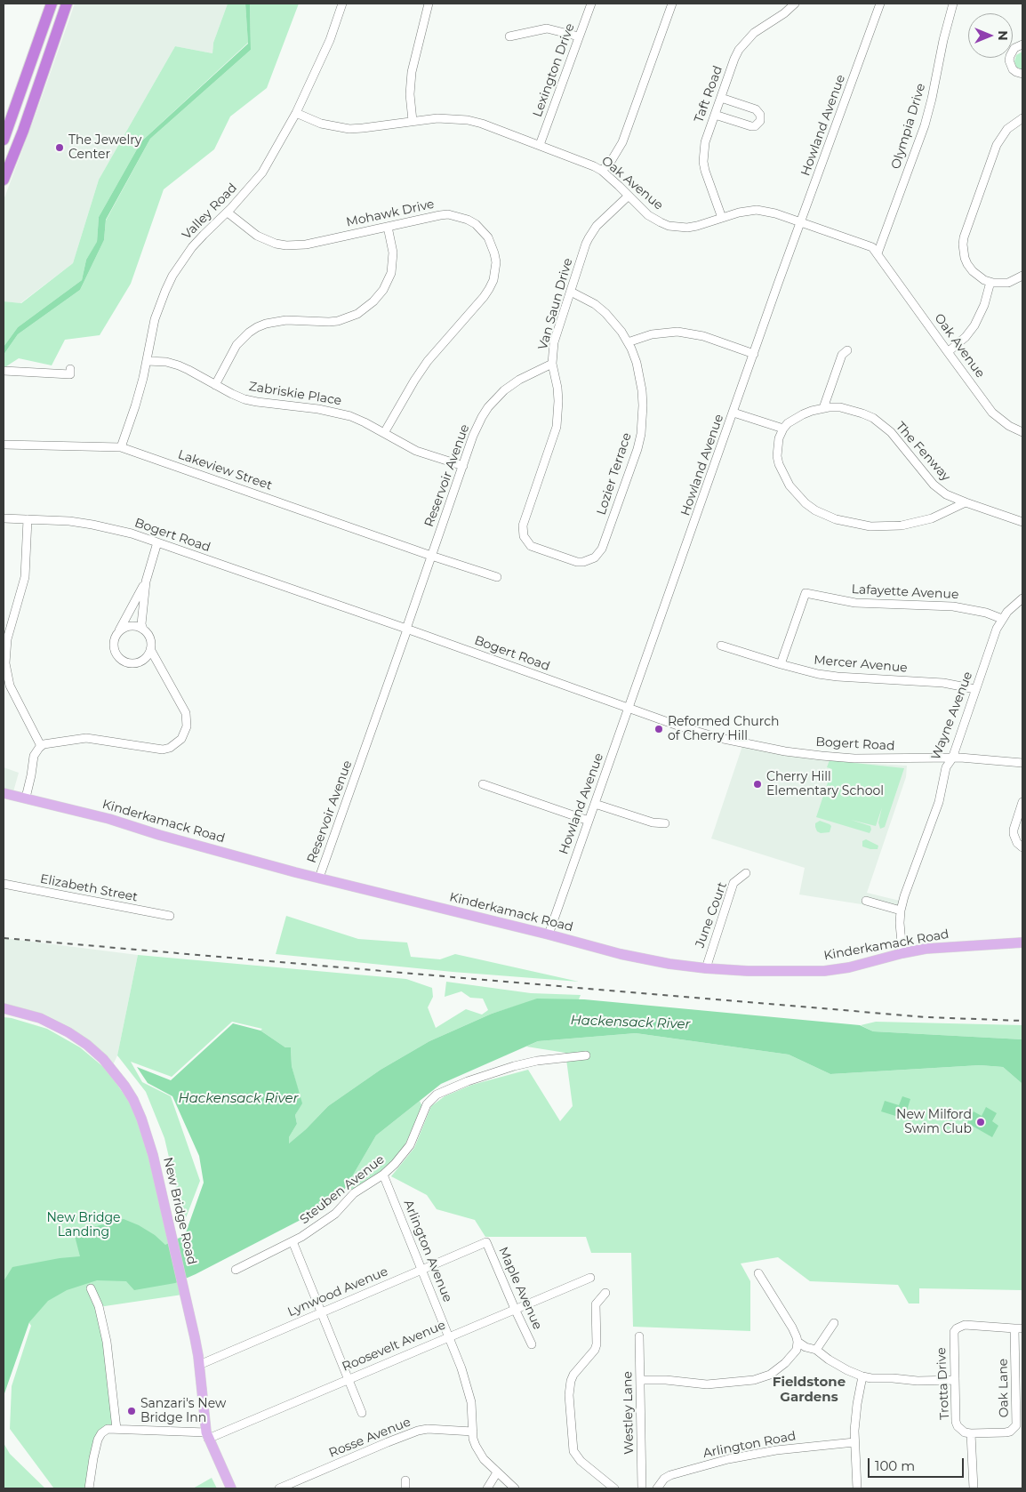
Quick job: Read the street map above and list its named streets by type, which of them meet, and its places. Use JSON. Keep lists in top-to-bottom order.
{
  "streets": {
    "main road": ["Kinderkamack Road", "New Bridge Road"],
    "street": [
      "Lexington Drive",
      "Taft Road",
      "Howland Avenue",
      "Olympia Drive",
      "Oak Avenue",
      "Valley Road",
      "Mohawk Drive",
      "Van Saun Drive",
      "Zabriskie Place",
      "The Fenway",
      "Lakeview Street",
      "Lozier Terrace",
      "Reservoir Avenue",
      "Bogert Road",
      "Lafayette Avenue",
      "Mercer Avenue",
      "Wayne Avenue",
      "Elizabeth Street",
      "June Court",
      "Steuben Avenue",
      "Arlington Avenue",
      "Maple Avenue",
      "Lynwood Avenue",
      "Roosevelt Avenue",
      "Trotta Drive",
      "Oak Lane",
      "Westley Lane",
      "Rosse Avenue",
      "Arlington Road"
    ]
  },
  "crossings": [
    ["Lexington Drive", "Oak Avenue"],
    ["Taft Road", "Oak Avenue"],
    ["Howland Avenue", "Oak Avenue"],
    ["Howland Avenue", "Bogert Road"],
    ["Howland Avenue", "Kinderkamack Road"],
    ["Olympia Drive", "Oak Avenue"],
    ["Oak Avenue", "Valley Road"],
    ["Oak Avenue", "Van Saun Drive"],
    ["Valley Road", "Mohawk Drive"],
    ["Valley Road", "Zabriskie Place"],
    ["Valley Road", "Lakeview Street"],
    ["Mohawk Drive", "Zabriskie Place"],
    ["Van Saun Drive", "Lozier Terrace"],
    ["Van Saun Drive", "Reservoir Avenue"],
    ["Zabriskie Place", "Reservoir Avenue"],
    ["Lakeview Street", "Reservoir Avenue"],
    ["Reservoir Avenue", "Bogert Road"],
    ["Reservoir Avenue", "Kinderkamack Road"],
    ["Bogert Road", "Wayne Avenue"],
    ["Lafayette Avenue", "Mercer Avenue"],
    ["Lafayette Avenue", "Wayne Avenue"],
    ["Mercer Avenue", "Wayne Avenue"],
    ["Wayne Avenue", "Kinderkamack Road"],
    ["Kinderkamack Road", "June Court"],
    ["Steuben Avenue", "Arlington Avenue"],
    ["New Bridge Road", "Lynwood Avenue"],
    ["New Bridge Road", "Roosevelt Avenue"],
    ["Arlington Avenue", "Lynwood Avenue"],
    ["Arlington Avenue", "Roosevelt Avenue"],
    ["Maple Avenue", "Lynwood Avenue"],
    ["Maple Avenue", "Roosevelt Avenue"],
    ["Trotta Drive", "Oak Lane"]
  ],
  "districts": ["Fieldstone Gardens"],
  "water": ["Hackensack River"],
  "parks": ["New Bridge Landing"],
  "places": [
    "The Jewelry Center",
    "Reformed Church of Cherry Hill",
    "Cherry Hill Elementary School",
    "New Milford Swim Club",
    "Sanzari's New Bridge Inn"
  ],
  "scale_bar": "100 m",
  "north": "right"
}
